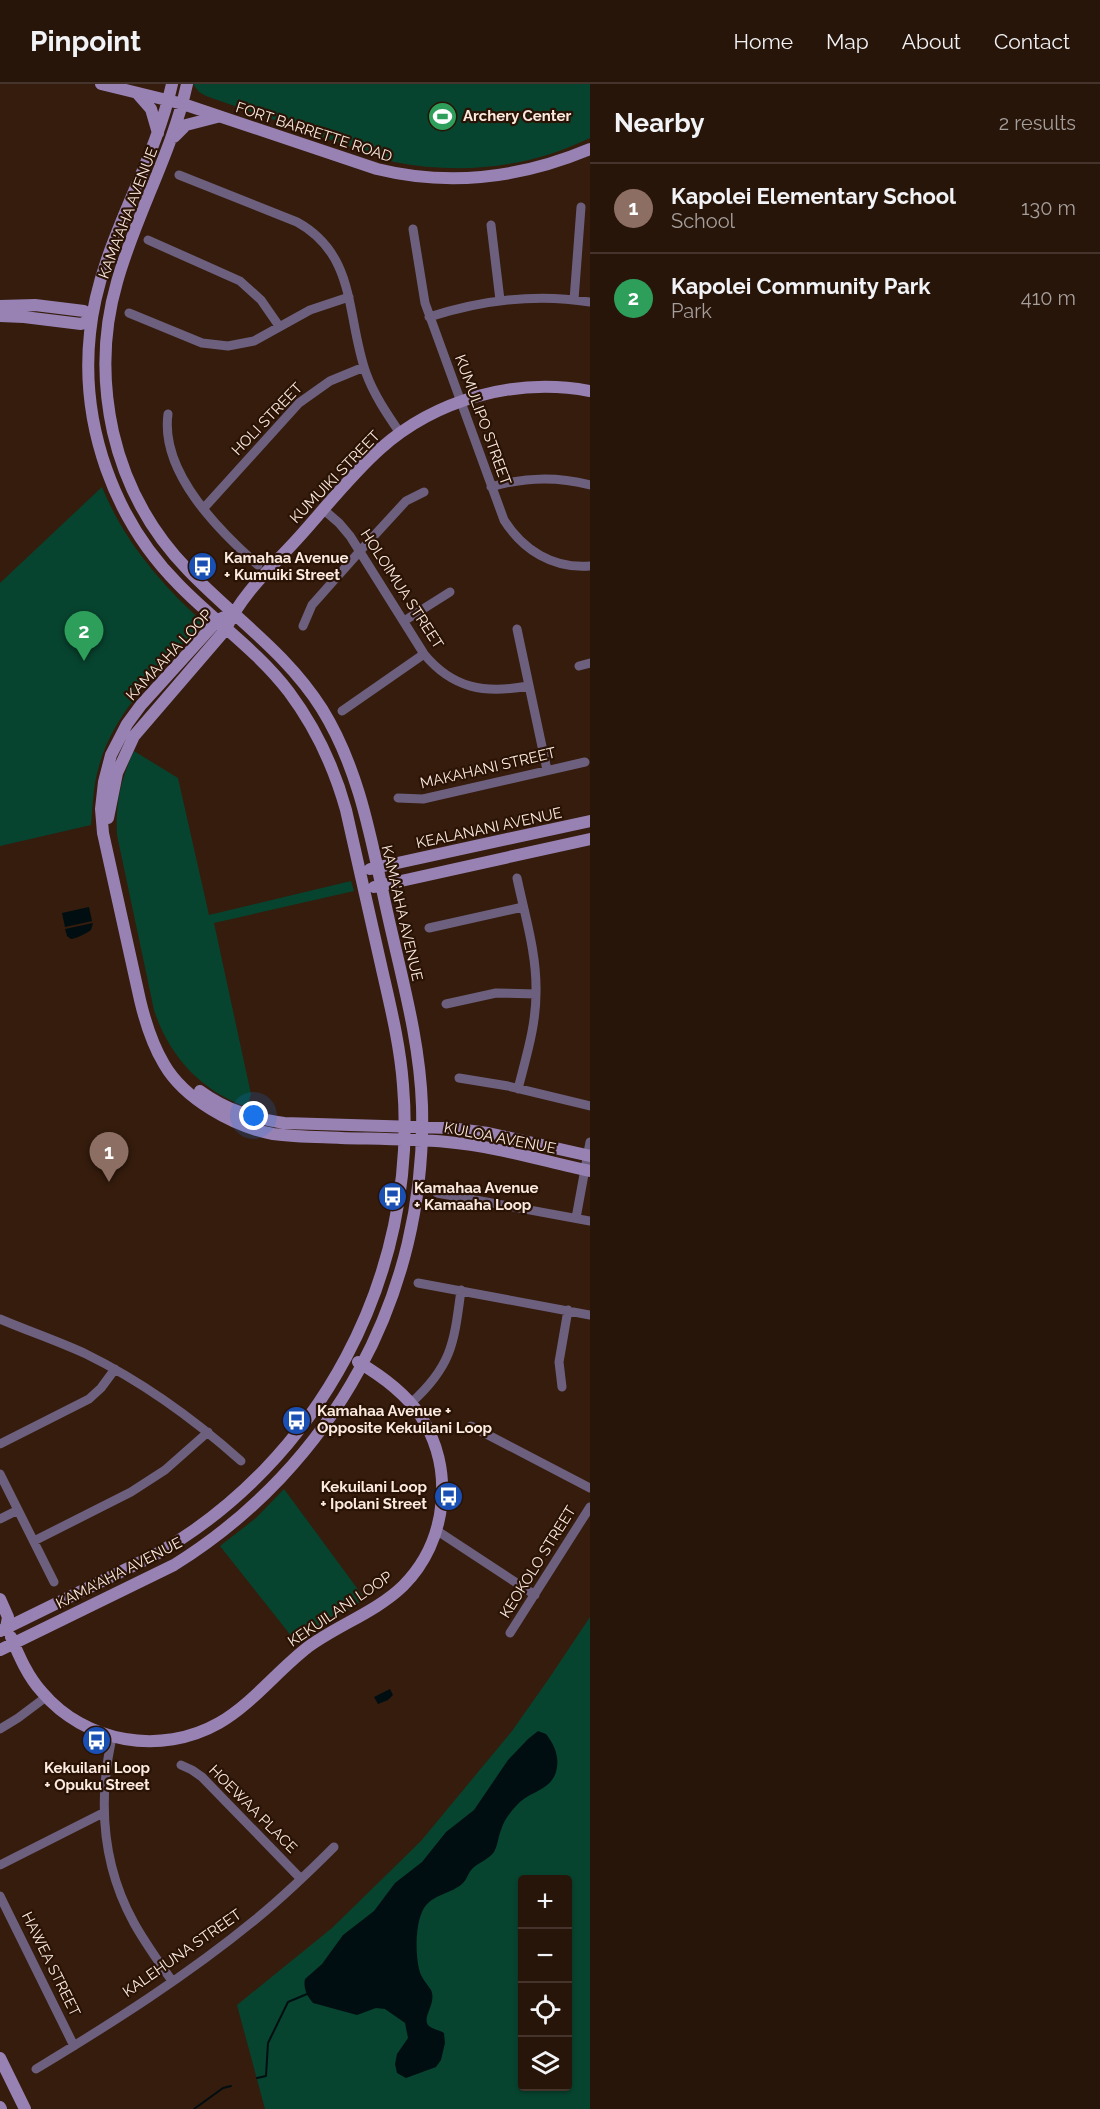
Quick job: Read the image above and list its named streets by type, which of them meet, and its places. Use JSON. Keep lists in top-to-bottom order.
{
  "streets": {
    "street": [
      "FORT BARRETTE ROAD",
      "KAMA'AHA AVENUE",
      "HOLI STREET",
      "KUMULIPO STREET",
      "KUMUIKI STREET",
      "HOLOIMUA STREET",
      "KAMAAHA LOOP",
      "MAKAHANI STREET",
      "KEALANANI AVENUE",
      "KULOA AVENUE",
      "KEOKOLO STREET",
      "KEKUILANI LOOP",
      "HOEWAA PLACE",
      "KALEHUNA STREET",
      "HAWEA STREET"
    ]
  },
  "crossings": [
    ["FORT BARRETTE ROAD", "KAMA'AHA AVENUE"],
    ["KAMA'AHA AVENUE", "KUMUIKI STREET"],
    ["KAMA'AHA AVENUE", "KAMAAHA LOOP"],
    ["KAMA'AHA AVENUE", "KEALANANI AVENUE"],
    ["KAMA'AHA AVENUE", "KULOA AVENUE"],
    ["KAMA'AHA AVENUE", "KEKUILANI LOOP"],
    ["KUMULIPO STREET", "KUMUIKI STREET"],
    ["KUMUIKI STREET", "HOLOIMUA STREET"],
    ["KUMUIKI STREET", "KAMAAHA LOOP"],
    ["KAMAAHA LOOP", "KULOA AVENUE"],
    ["HOEWAA PLACE", "KALEHUNA STREET"],
    ["KALEHUNA STREET", "HAWEA STREET"]
  ],
  "places": {
    "sports": ["Archery Center"],
    "bus stop": [
      "Kamahaa Avenue + Kumuiki Street",
      "Kamahaa Avenue + Kamaaha Loop",
      "Kamahaa Avenue + Opposite Kekuilani Loop",
      "Kekuilani Loop + Ipolani Street",
      "Kekuilani Loop + Opuku Street"
    ]
  },
  "page": {
    "header": "Pinpoint",
    "nav": [
      "Home",
      "Map",
      "About",
      "Contact"
    ],
    "heading": ["Nearby", "2 results"],
    "list": [
      {
        "mark": "1",
        "name": "Kapolei Elementary School",
        "note": "School",
        "value": "130 m"
      },
      {
        "mark": "2",
        "name": "Kapolei Community Park",
        "note": "Park",
        "value": "410 m"
      }
    ],
    "pins": ["2", "1"],
    "map_buttons": ["+", "−"]
  }
}
